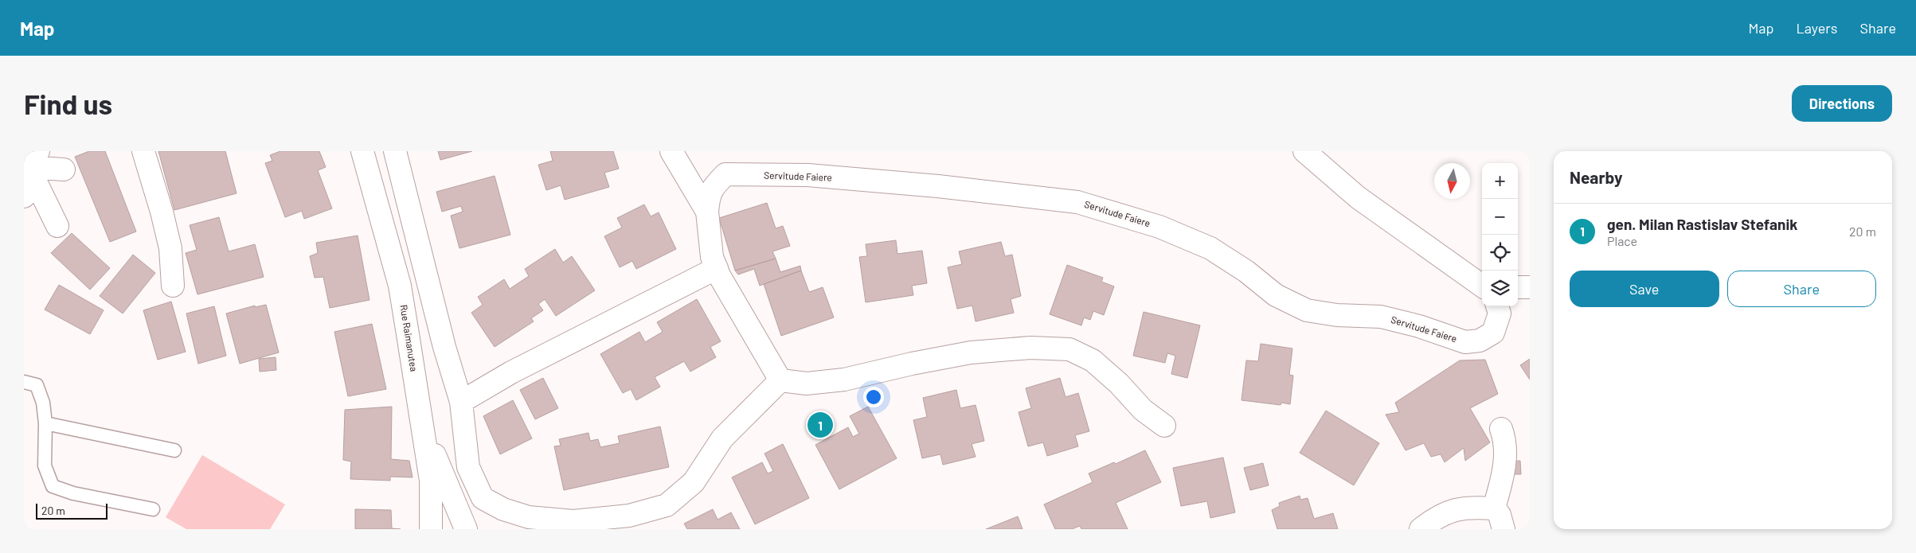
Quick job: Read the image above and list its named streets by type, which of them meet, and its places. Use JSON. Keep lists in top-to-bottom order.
{
  "streets": {
    "street": ["Servitude Faiere", "Rue Raimanutea"]
  },
  "scale_bar": "20 m",
  "north": "bottom",
  "page": {
    "header": "Map",
    "nav": ["Map", "Layers", "Share"],
    "buttons": [
      "Directions",
      ["Save", "Share"]
    ],
    "title": "Find us",
    "heading": "Nearby",
    "map_buttons": ["+", "−"],
    "list": [
      {
        "mark": "1",
        "name": "gen. Milan Rastislav Stefanik",
        "note": "Place",
        "value": "20 m"
      }
    ],
    "pins": "1",
    "scale": "20 m"
  }
}
